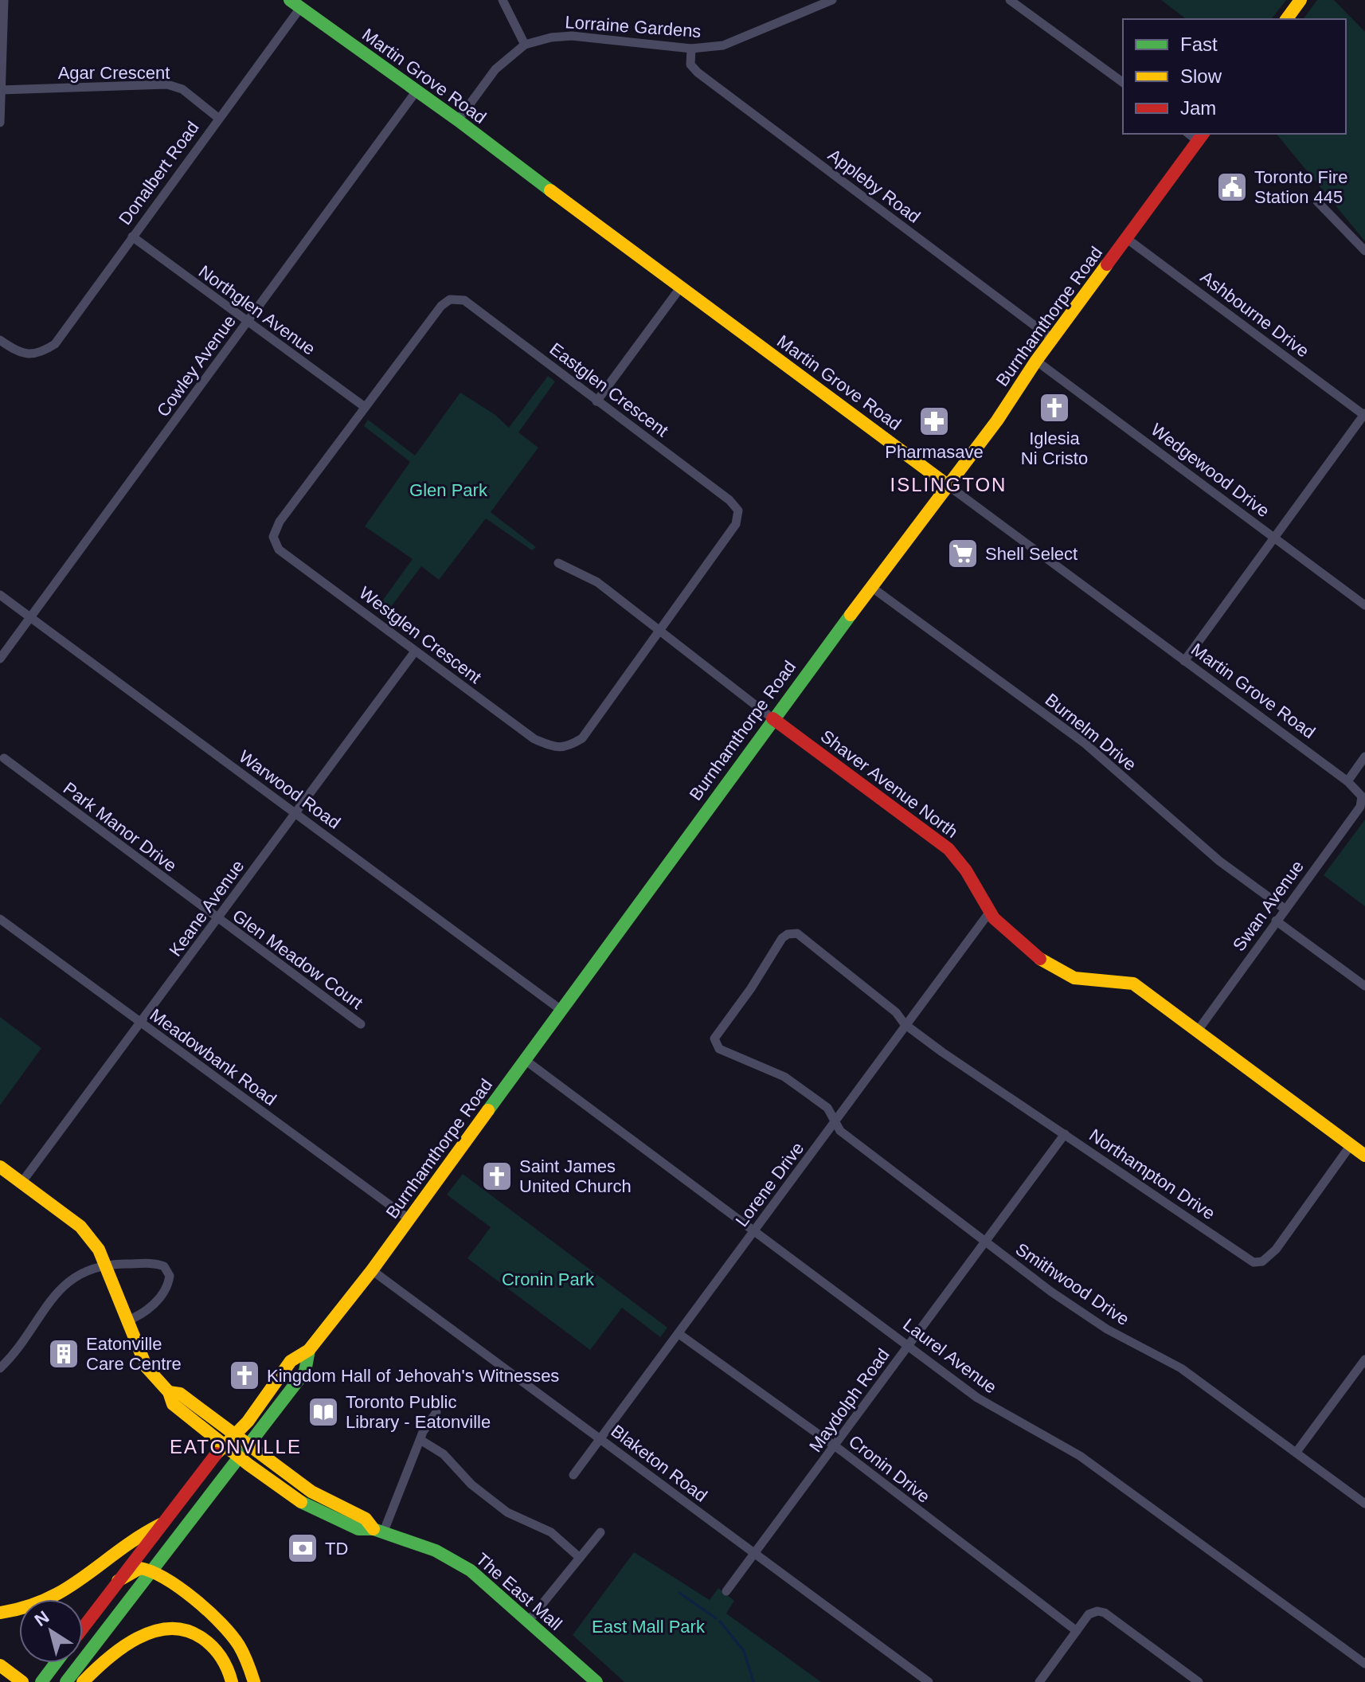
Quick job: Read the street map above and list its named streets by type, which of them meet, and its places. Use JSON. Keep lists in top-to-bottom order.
{
  "streets": {
    "main road": [
      "Martin Grove Road",
      "Burnhamthorpe Road",
      "Shaver Avenue North",
      "The East Mall"
    ],
    "street": [
      "Lorraine Gardens",
      "Agar Crescent",
      "Donalbert Road",
      "Appleby Road",
      "Northglen Avenue",
      "Ashbourne Drive",
      "Cowley Avenue",
      "Eastglen Crescent",
      "Wedgewood Drive",
      "Westglen Crescent",
      "Burnelm Drive",
      "Warwood Road",
      "Park Manor Drive",
      "Swan Avenue",
      "Keane Avenue",
      "Glen Meadow Court",
      "Meadowbank Road",
      "Northampton Drive",
      "Lorene Drive",
      "Smithwood Drive",
      "Laurel Avenue",
      "Maydolph Road",
      "Blaketon Road",
      "Cronin Drive"
    ]
  },
  "crossings": [
    ["Lorraine Gardens", "Martin Grove Road"],
    ["Lorraine Gardens", "Appleby Road"],
    ["Agar Crescent", "Donalbert Road"],
    ["Martin Grove Road", "Donalbert Road"],
    ["Martin Grove Road", "Burnhamthorpe Road"],
    ["Martin Grove Road", "Cowley Avenue"],
    ["Martin Grove Road", "Swan Avenue"],
    ["Donalbert Road", "Northglen Avenue"],
    ["Appleby Road", "Burnhamthorpe Road"],
    ["Northglen Avenue", "Cowley Avenue"],
    ["Northglen Avenue", "Eastglen Crescent"],
    ["Northglen Avenue", "Westglen Crescent"],
    ["Ashbourne Drive", "Burnhamthorpe Road"],
    ["Burnhamthorpe Road", "Wedgewood Drive"],
    ["Burnhamthorpe Road", "Burnelm Drive"],
    ["Burnhamthorpe Road", "Shaver Avenue North"],
    ["Burnhamthorpe Road", "Warwood Road"],
    ["Burnhamthorpe Road", "Meadowbank Road"],
    ["Burnhamthorpe Road", "Laurel Avenue"],
    ["Burnhamthorpe Road", "Blaketon Road"],
    ["Burnhamthorpe Road", "The East Mall"],
    ["Cowley Avenue", "Warwood Road"],
    ["Eastglen Crescent", "Westglen Crescent"],
    ["Eastglen Crescent", "Shaver Avenue North"],
    ["Westglen Crescent", "Shaver Avenue North"],
    ["Westglen Crescent", "Keane Avenue"],
    ["Burnelm Drive", "Swan Avenue"],
    ["Shaver Avenue North", "Swan Avenue"],
    ["Shaver Avenue North", "Northampton Drive"],
    ["Shaver Avenue North", "Lorene Drive"],
    ["Warwood Road", "Keane Avenue"],
    ["Park Manor Drive", "Keane Avenue"],
    ["Park Manor Drive", "Glen Meadow Court"],
    ["Keane Avenue", "Glen Meadow Court"],
    ["Keane Avenue", "Meadowbank Road"],
    ["Keane Avenue", "The East Mall"],
    ["Northampton Drive", "Lorene Drive"],
    ["Northampton Drive", "Smithwood Drive"],
    ["Northampton Drive", "Maydolph Road"],
    ["Lorene Drive", "Smithwood Drive"],
    ["Lorene Drive", "Laurel Avenue"],
    ["Lorene Drive", "Blaketon Road"],
    ["Lorene Drive", "Cronin Drive"],
    ["Smithwood Drive", "Maydolph Road"],
    ["Laurel Avenue", "Maydolph Road"],
    ["Maydolph Road", "Blaketon Road"],
    ["Maydolph Road", "Cronin Drive"]
  ],
  "districts": ["ISLINGTON", "EATONVILLE"],
  "parks": ["Glen Park", "Cronin Park", "East Mall Park"],
  "places": {
    "public building": ["Toronto Fire Station 445"],
    "church": ["Iglesia Ni Cristo", "Saint James United Church", "Kingdom Hall of Jehovah's Witnesses"],
    "pharmacy": ["Pharmasave"],
    "supermarket": ["Shell Select"],
    "building": ["Eatonville Care Centre"],
    "library": ["Toronto Public Library - Eatonville"],
    "bank": ["TD"]
  },
  "legend": ["Fast", "Slow", "Jam"],
  "north": "top left"
}
